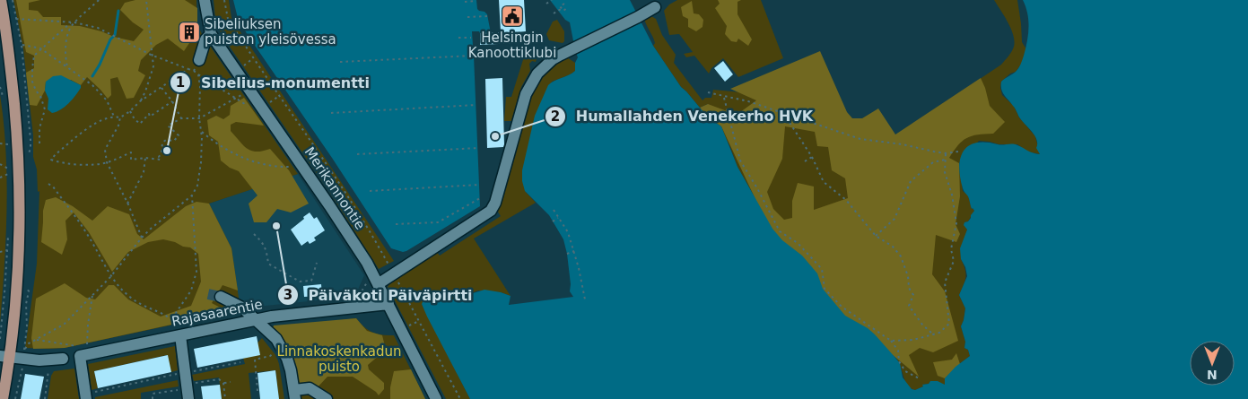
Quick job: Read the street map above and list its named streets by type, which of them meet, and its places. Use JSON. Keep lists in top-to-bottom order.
{
  "streets": {
    "street": ["Merikannontie", "Rajasaarentie"]
  },
  "crossings": [
    ["Merikannontie", "Rajasaarentie"]
  ],
  "parks": ["Linnakoskenkadun puisto"],
  "places": {
    "public building": ["Helsingin Kanoottiklubi"],
    "building": ["Sibeliuksen puiston yleisövessa"],
    "other": ["Humallahden Venekerho HVK", "Sibelius-monumentti", "Päiväkoti Päiväpirtti"]
  },
  "north": "bottom"
}
